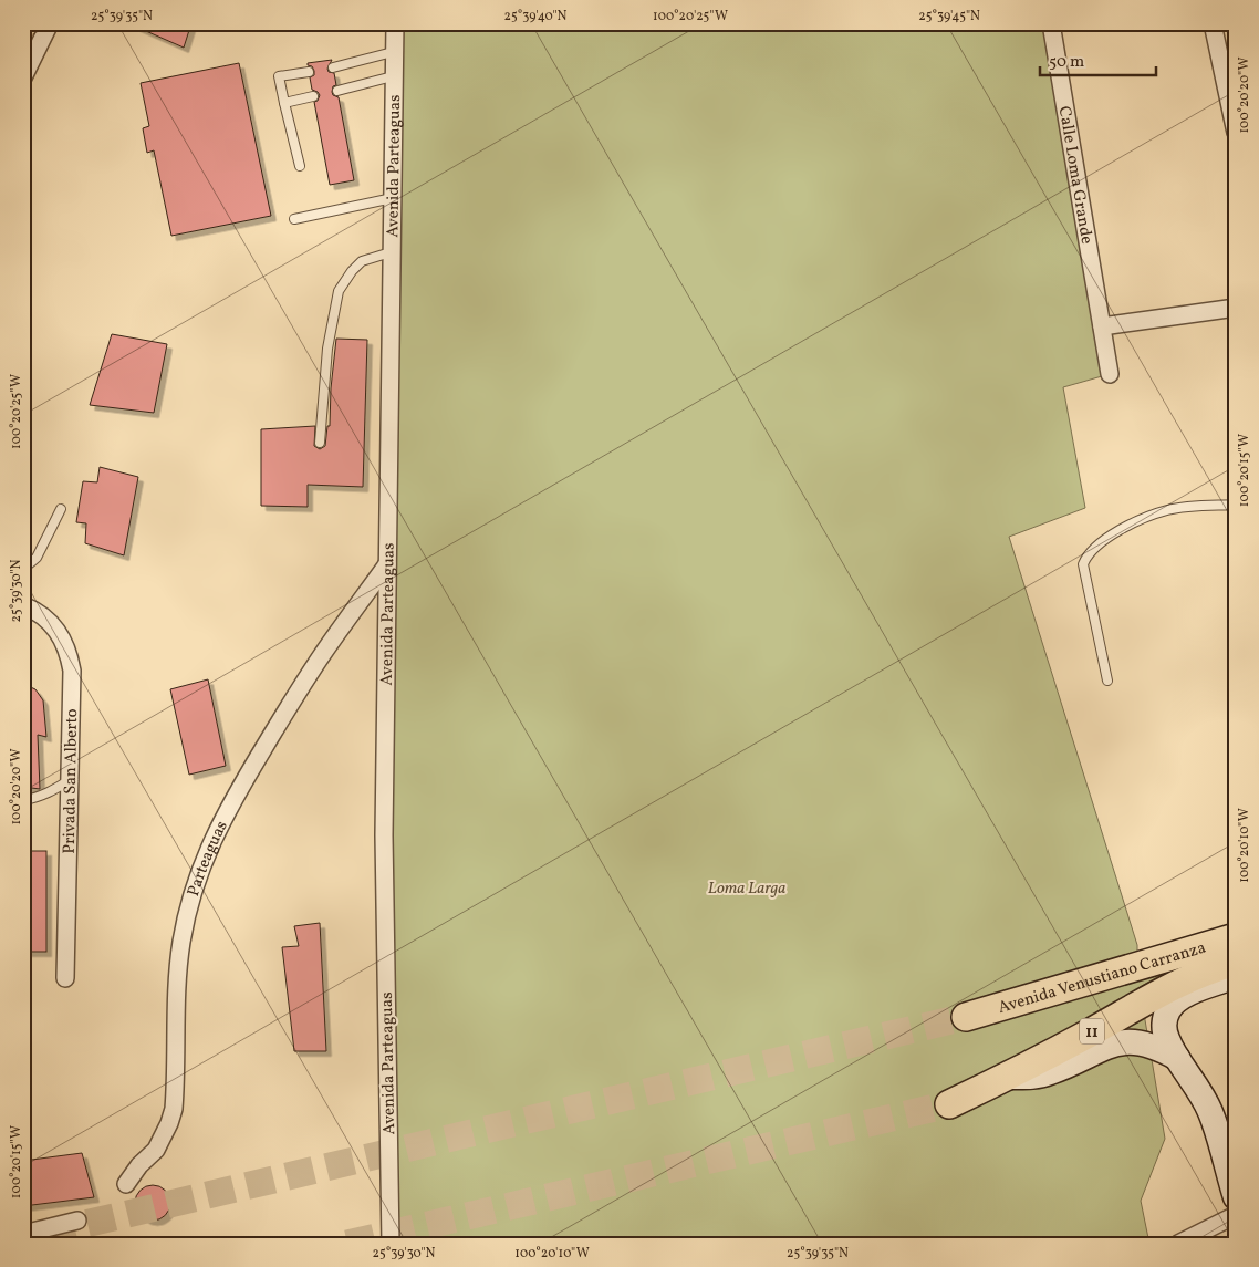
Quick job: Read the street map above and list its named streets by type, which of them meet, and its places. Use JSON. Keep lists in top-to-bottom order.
{
  "streets": {
    "main road": ["Avenida Venustiano Carranza", "11"],
    "street": [
      "Avenida Parteaguas",
      "Calle Loma Grande",
      "Privada San Alberto",
      "Parteaguas"
    ]
  },
  "crossings": [
    ["Avenida Parteaguas", "Parteaguas"]
  ],
  "parks": ["Loma Larga"],
  "scale_bar": "50 m",
  "coordinates": [
    "25°39'35\"N",
    "25°39'40\"N",
    "100°20'25\"W",
    "25°39'45\"N",
    "100°20'20\"W",
    "100°20'15\"W",
    "25°39'30\"N",
    "100°20'10\"W"
  ]
}
